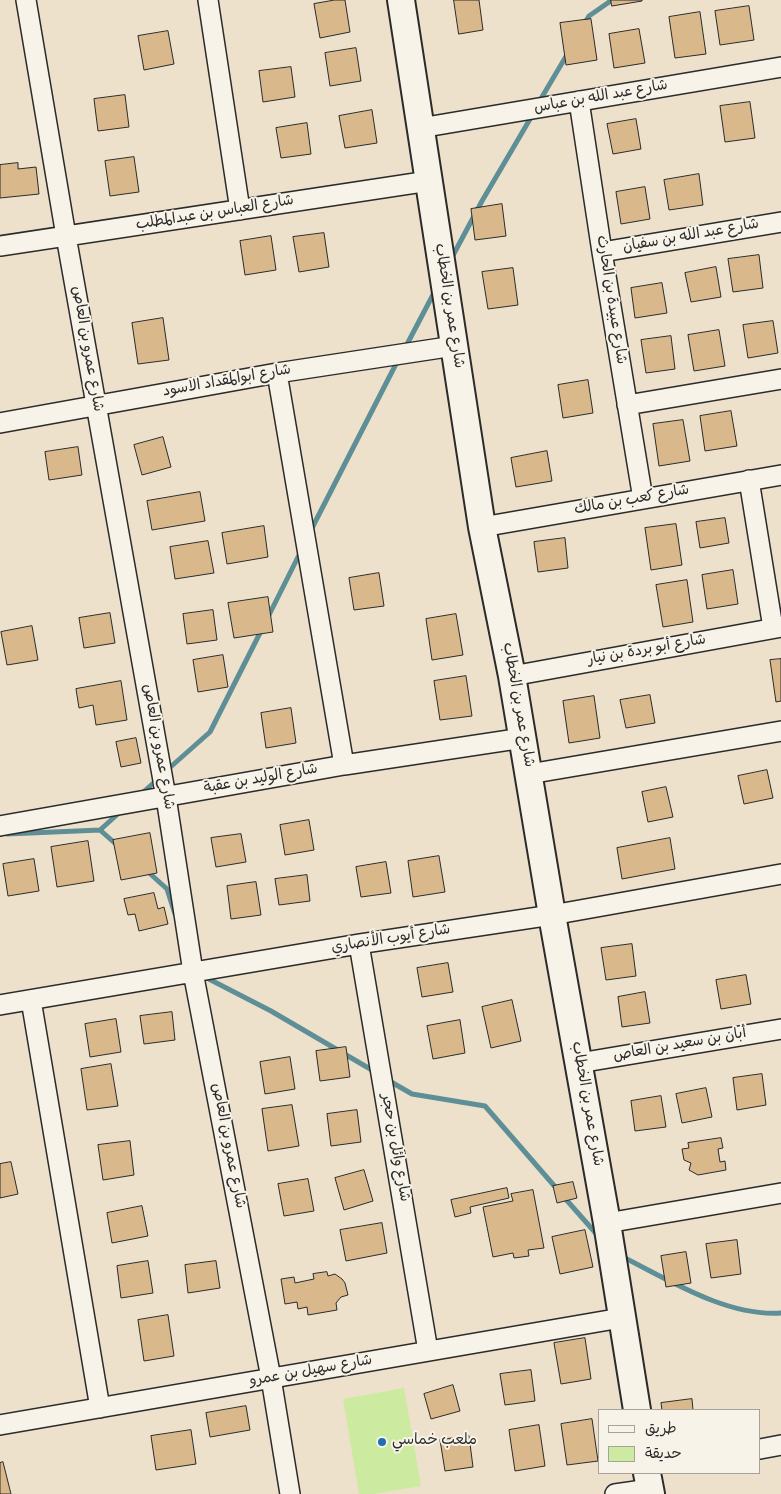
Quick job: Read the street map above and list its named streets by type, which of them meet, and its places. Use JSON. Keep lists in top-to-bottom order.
{
  "streets": {
    "street": [
      "شارع عبد الله بن عباس",
      "شارع العباس بن عبدالمطلب",
      "شارع عبد الله بن سفيان",
      "شارع عبيدة بن الحارث",
      "شارع عمر بن الخطاب",
      "شارع عمرو بن العاص",
      "شارع ابوالمقداد الاسود",
      "شارع كعب بن مالك",
      "شارع أبو بردة بن نيار",
      "شارع الوليد بن عقبة",
      "شارع أيوب الأنصاري",
      "أبان بن سعيد بن العاص",
      "شارع وائل بن حجر",
      "شارع سهيل بن عمرو"
    ]
  },
  "crossings": [
    ["شارع عبد الله بن عباس", "شارع عبيدة بن الحارث"],
    ["شارع عبد الله بن عباس", "شارع عمر بن الخطاب"],
    ["شارع العباس بن عبدالمطلب", "شارع عمر بن الخطاب"],
    ["شارع العباس بن عبدالمطلب", "شارع عمرو بن العاص"],
    ["شارع عبد الله بن سفيان", "شارع عبيدة بن الحارث"],
    ["شارع عبيدة بن الحارث", "شارع كعب بن مالك"],
    ["شارع عمر بن الخطاب", "شارع ابوالمقداد الاسود"],
    ["شارع عمر بن الخطاب", "شارع كعب بن مالك"],
    ["شارع عمر بن الخطاب", "شارع أبو بردة بن نيار"],
    ["شارع عمر بن الخطاب", "شارع الوليد بن عقبة"],
    ["شارع عمر بن الخطاب", "شارع أيوب الأنصاري"],
    ["شارع عمر بن الخطاب", "أبان بن سعيد بن العاص"],
    ["شارع عمر بن الخطاب", "شارع سهيل بن عمرو"],
    ["شارع عمرو بن العاص", "شارع ابوالمقداد الاسود"],
    ["شارع عمرو بن العاص", "شارع الوليد بن عقبة"],
    ["شارع عمرو بن العاص", "شارع أيوب الأنصاري"],
    ["شارع عمرو بن العاص", "شارع سهيل بن عمرو"],
    ["شارع أيوب الأنصاري", "شارع وائل بن حجر"],
    ["شارع وائل بن حجر", "شارع سهيل بن عمرو"]
  ],
  "places": ["ملعب خماسي"],
  "legend": ["طريق", "حديقة"]
}
